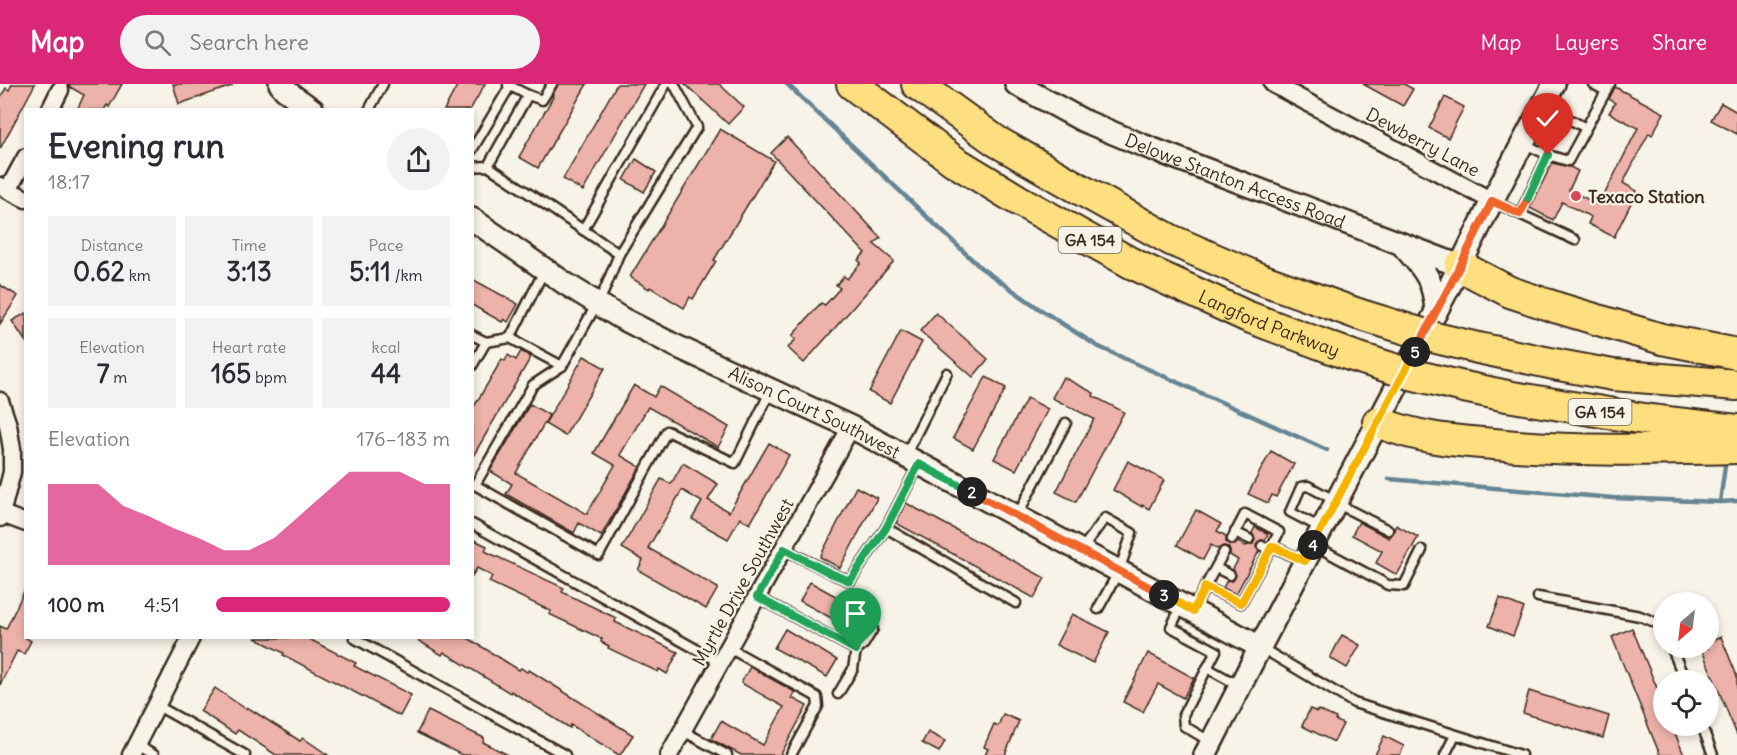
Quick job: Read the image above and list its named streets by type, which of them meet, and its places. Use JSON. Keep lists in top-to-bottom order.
{
  "streets": {
    "highway": ["GA 154", "Langford Parkway"],
    "street": [
      "Dewberry Lane",
      "Delowe Stanton Access Road",
      "Alison Court Southwest",
      "Myrtle Drive Southwest"
    ]
  },
  "crossings": [
    ["Alison Court Southwest", "Myrtle Drive Southwest"]
  ],
  "places": ["Texaco Station"],
  "north": "bottom left",
  "page": {
    "header": "Map",
    "search": "Search here",
    "nav": ["Map", "Layers", "Share"],
    "heading": ["Evening run", "18:17"],
    "stats": [
      ["Distance", "0.62 km"],
      ["Time", "3:13"],
      ["Pace", "5:11 /km"],
      ["Elevation", "7 m"],
      ["Heart rate", "165 bpm"],
      ["kcal", "44"]
    ],
    "pins": [
      "5",
      "2",
      "4",
      "3"
    ],
    "chart": ["Elevation", "176–183 m"],
    "list": [
      {
        "name": "100 m",
        "note": "4:51"
      }
    ]
  }
}
